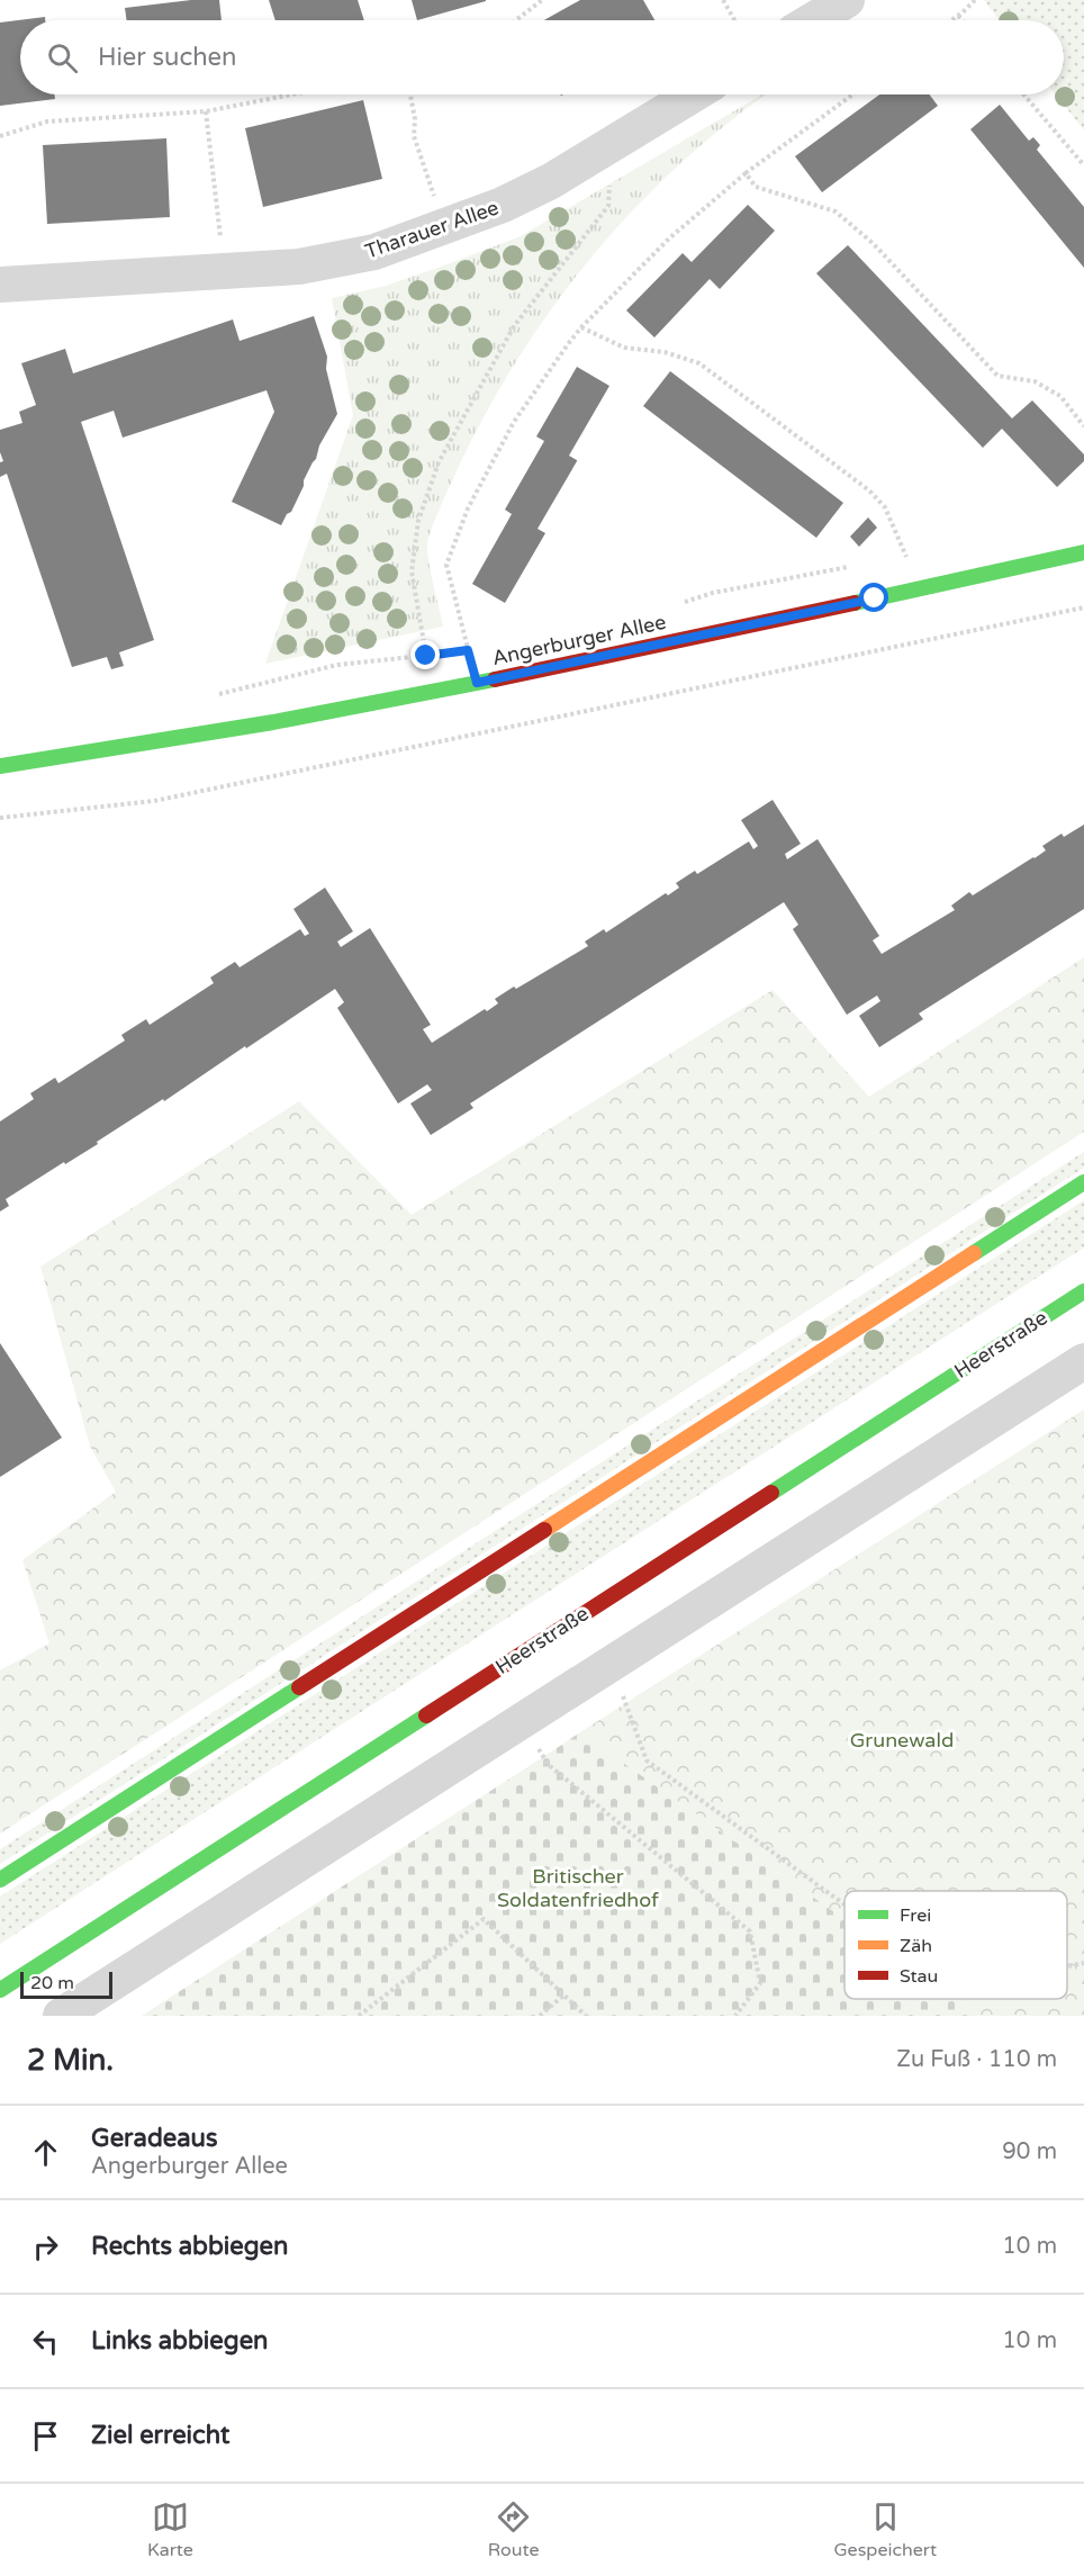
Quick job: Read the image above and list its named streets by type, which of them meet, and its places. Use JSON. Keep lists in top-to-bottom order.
{
  "streets": {
    "street": ["Tharauer Allee", "Angerburger Allee", "Heerstraße"]
  },
  "parks": ["Grunewald", "Britischer Soldatenfriedhof"],
  "legend": ["Frei", "Zäh", "Stau"],
  "scale_bar": "20 m",
  "page": {
    "search": "Hier suchen",
    "scale": "20 m",
    "heading": ["2 Min.", "Zu Fuß · 110 m"],
    "list": [
      ["Geradeaus", "Angerburger Allee", "90 m"],
      ["Rechts abbiegen", "10 m"],
      ["Links abbiegen", "10 m"],
      "Ziel erreicht"
    ],
    "nav": ["Karte", "Route", "Gespeichert"]
  }
}
